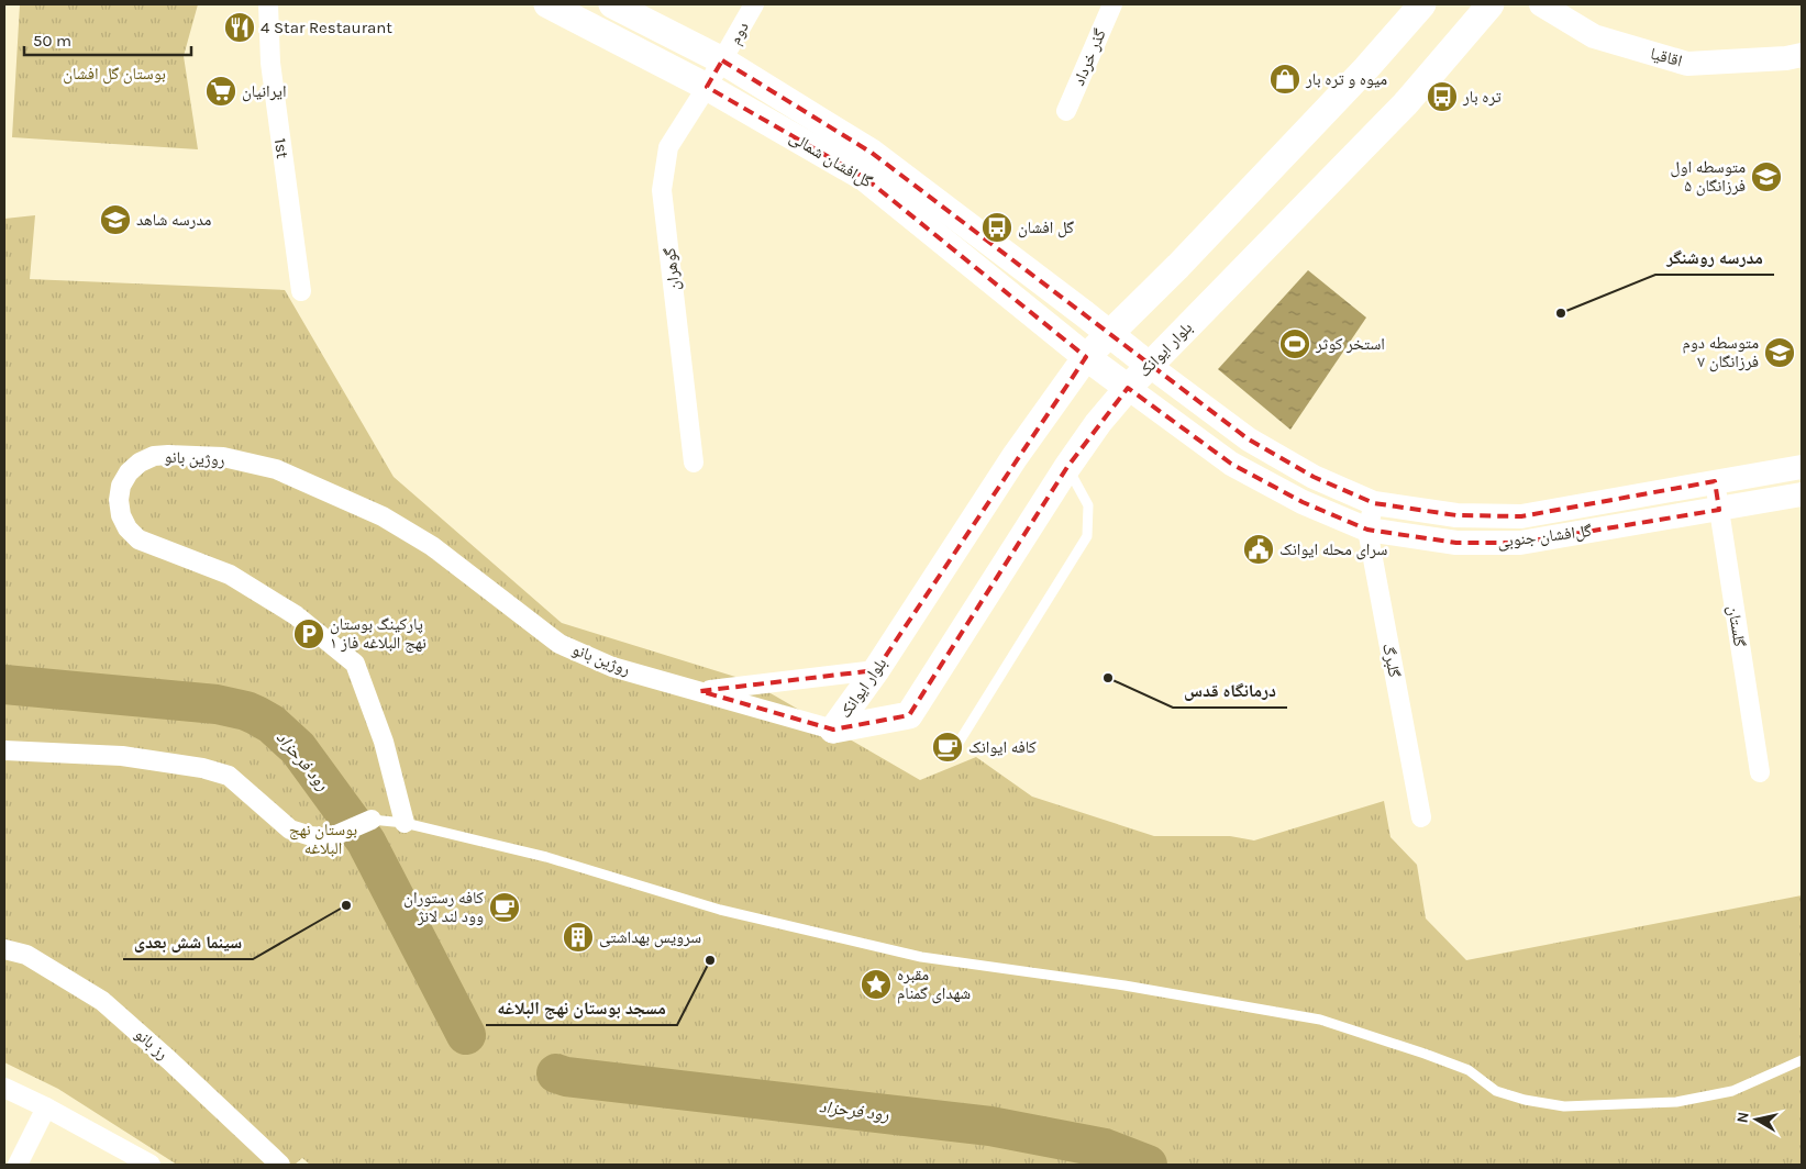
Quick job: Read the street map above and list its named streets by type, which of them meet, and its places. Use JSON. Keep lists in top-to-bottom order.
{
  "streets": {
    "main road": ["گل‌افشان شمالی", "بلوار ایوانک"],
    "street": [
      "دوم",
      "گذر خرداد",
      "اقاقیا",
      "1st",
      "گوهران",
      "روژین بانو",
      "گل‌افشان جنوبی",
      "گلستان",
      "گلبرگ",
      "رز بانو"
    ]
  },
  "crossings": [
    ["دوم", "گل‌افشان شمالی"],
    ["دوم", "گوهران"],
    ["گل‌افشان شمالی", "گوهران"],
    ["گل‌افشان شمالی", "بلوار ایوانک"],
    ["گل‌افشان شمالی", "گل‌افشان جنوبی"],
    ["بلوار ایوانک", "روژین بانو"],
    ["بلوار ایوانک", "گل‌افشان جنوبی"],
    ["گل‌افشان جنوبی", "گلستان"],
    ["گل‌افشان جنوبی", "گلبرگ"]
  ],
  "water": ["رود فرحزاد"],
  "parks": ["بوستان گل افشان", "بوستان نهج البلاغه"],
  "places": {
    "restaurant": ["4 Star Restaurant"],
    "shop": ["میوه و تره بار"],
    "supermarket": ["ایرانیان"],
    "bus stop": ["تره بار", "گل افشان"],
    "school or university": ["متوسطه اول فرزانگان ۵", "مدرسه شاهد", "متوسطه دوم فرزانگان ۷"],
    "other": [
      "مدرسه روشنگر",
      "درمانگاه قدس",
      "سینما شش بعدی",
      "مسجد بوستان نهج البلاغه"
    ],
    "sports": ["استخر کوثر"],
    "public building": ["سرای محله ایوانک"],
    "parking": ["پارکینگ بوستان نهج البلاغه فاز ۱"],
    "cafe": ["کافه ایوانک", "کافه رستوران وود لند لانژ"],
    "building": ["سرویس بهداشتی"],
    "place": ["مقبره شهدای گمنام"]
  },
  "scale_bar": "50 m",
  "north": "left"
}
